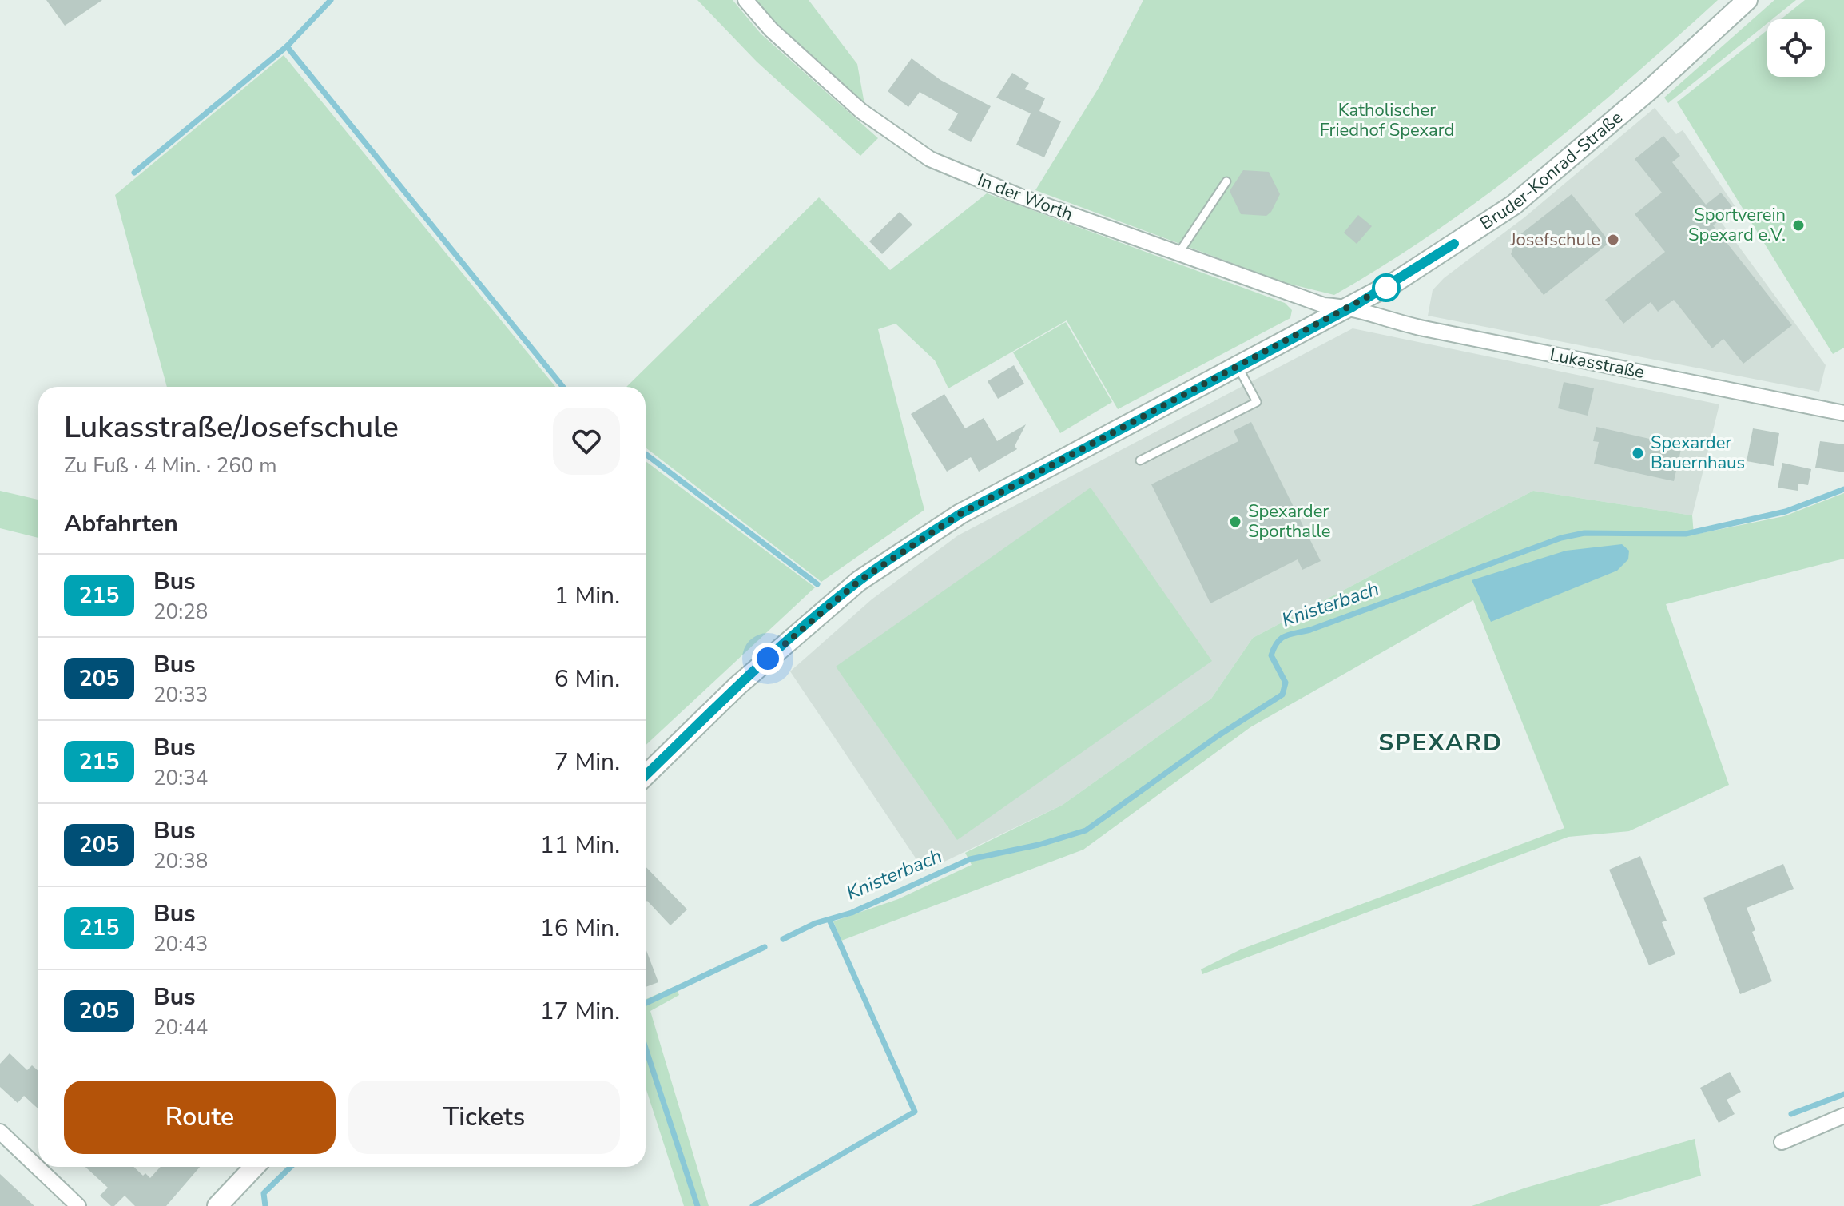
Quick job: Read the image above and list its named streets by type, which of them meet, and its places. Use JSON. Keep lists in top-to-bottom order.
{
  "streets": {
    "street": ["Bruder-Konrad-Straße", "In der Worth", "Lukasstraße"]
  },
  "crossings": [
    ["Bruder-Konrad-Straße", "In der Worth"],
    ["Bruder-Konrad-Straße", "Lukasstraße"],
    ["In der Worth", "Lukasstraße"]
  ],
  "districts": ["SPEXARD"],
  "water": ["Knisterbach"],
  "parks": ["Katholischer Friedhof Spexard"],
  "places": [
    "Sportverein Spexard e.V.",
    "Josefschule",
    "Spexarder Bauernhaus",
    "Spexarder Sporthalle"
  ],
  "lines": ["bus line 215"],
  "page": {
    "heading": [
      ["Lukasstraße/Josefschule", "Zu Fuß · 4 Min. · 260 m"],
      "Abfahrten"
    ],
    "list": [
      {
        "mark": "215",
        "name": "Bus",
        "note": "20:28",
        "value": "1 Min."
      },
      {
        "mark": "205",
        "name": "Bus",
        "note": "20:33",
        "value": "6 Min."
      },
      {
        "mark": "215",
        "name": "Bus",
        "note": "20:34",
        "value": "7 Min."
      },
      {
        "mark": "205",
        "name": "Bus",
        "note": "20:38",
        "value": "11 Min."
      },
      {
        "mark": "215",
        "name": "Bus",
        "note": "20:43",
        "value": "16 Min."
      },
      {
        "mark": "205",
        "name": "Bus",
        "note": "20:44",
        "value": "17 Min."
      }
    ],
    "buttons": ["Route", "Tickets"]
  }
}
